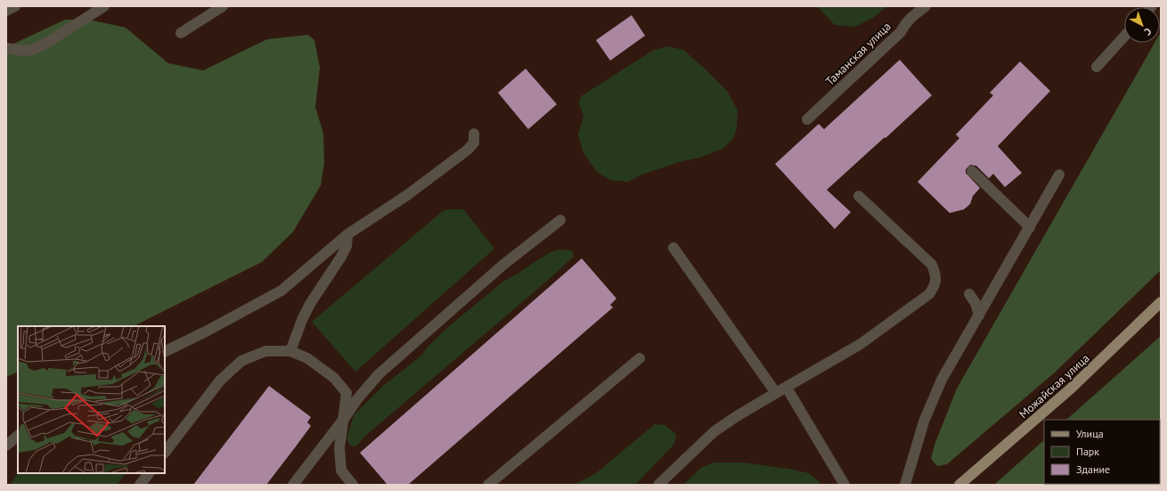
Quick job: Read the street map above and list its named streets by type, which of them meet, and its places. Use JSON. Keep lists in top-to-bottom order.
{
  "streets": {
    "main road": ["Можайская улица"],
    "street": ["Таманская улица"]
  },
  "legend": ["Улица", "Парк", "Здание"],
  "north": "bottom right"
}
